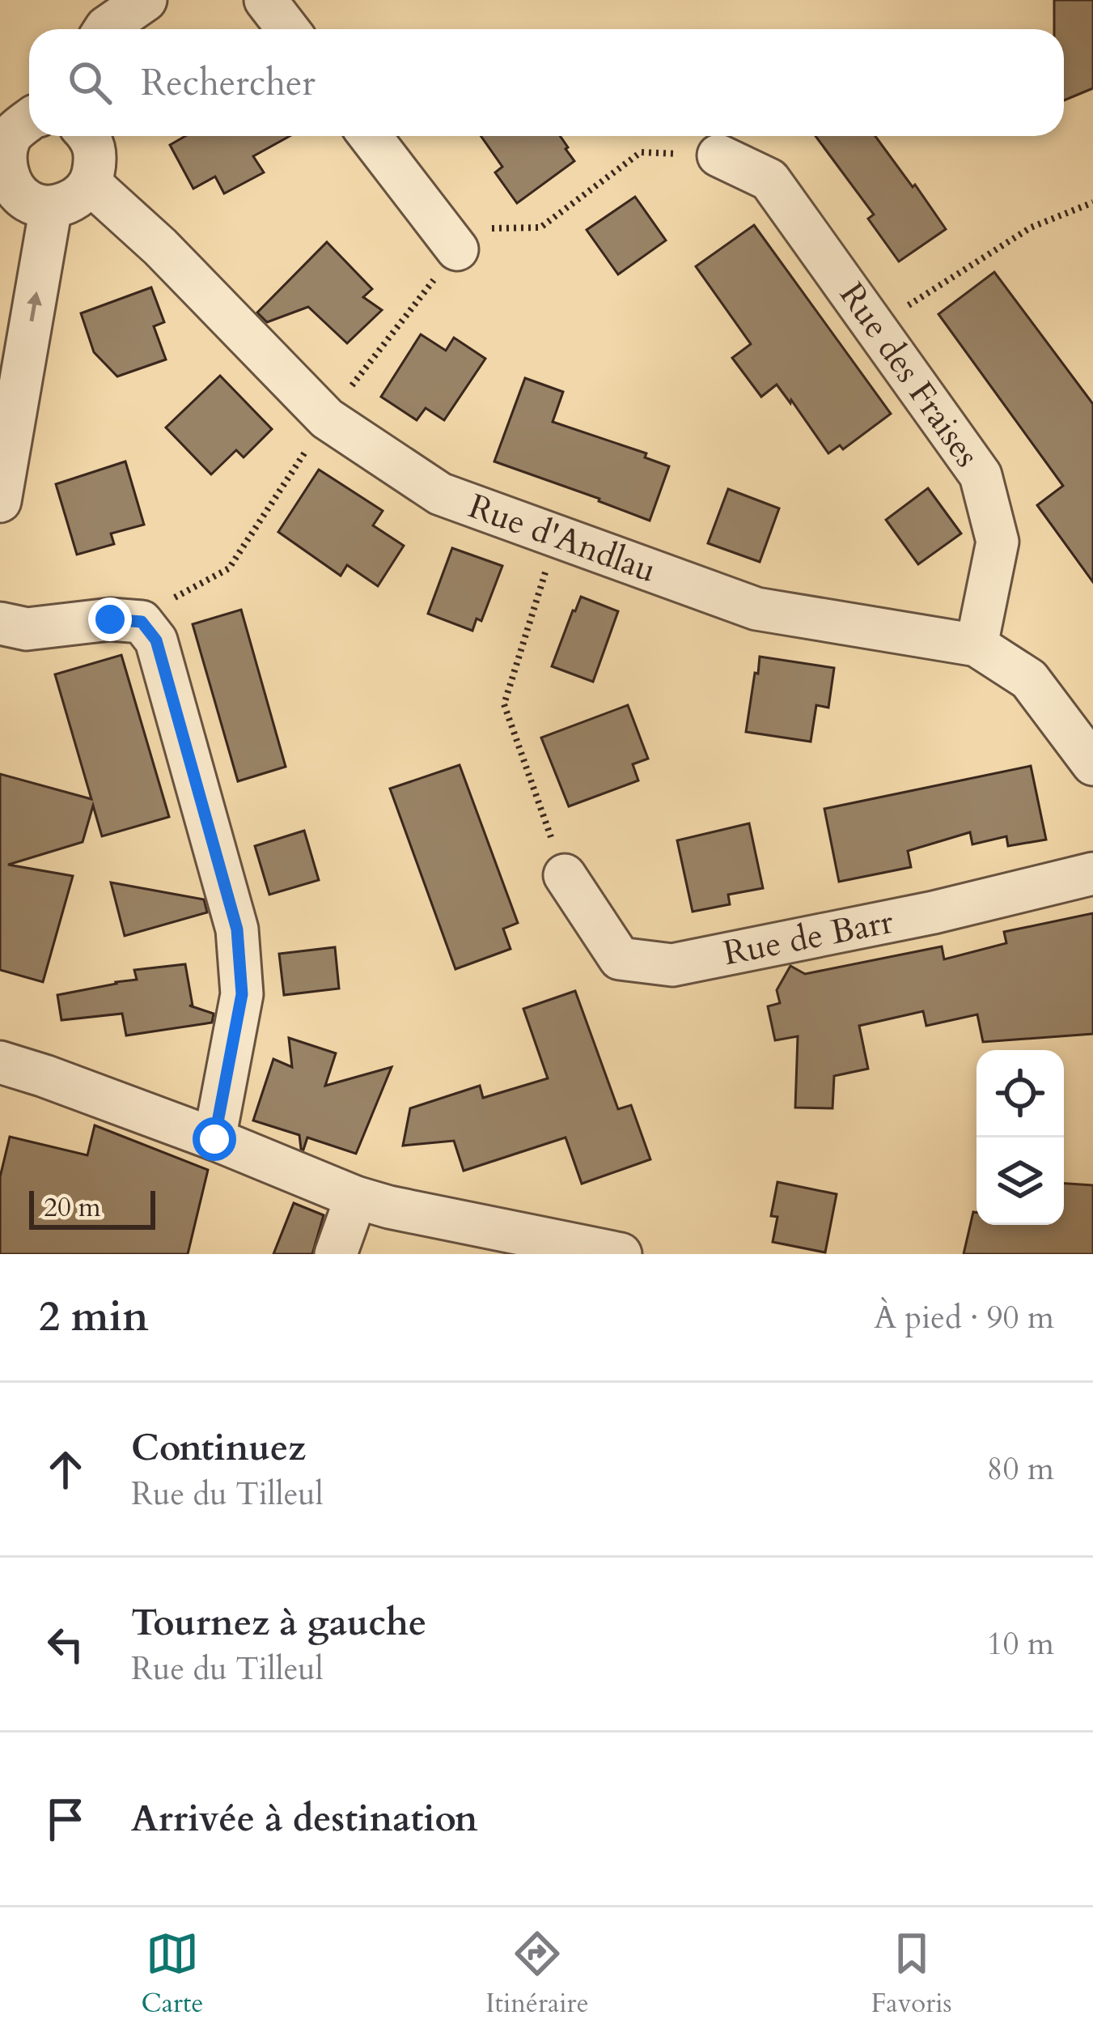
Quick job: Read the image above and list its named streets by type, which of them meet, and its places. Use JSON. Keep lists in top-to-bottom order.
{
  "streets": {
    "street": ["Rue des Fraises", "Rue d'Andlau", "Rue de Barr"]
  },
  "crossings": [
    ["Rue des Fraises", "Rue d'Andlau"]
  ],
  "scale_bar": "20 m",
  "page": {
    "search": "Rechercher",
    "scale": "20 m",
    "heading": ["2 min", "À pied · 90 m"],
    "list": [
      ["Continuez", "Rue du Tilleul", "80 m"],
      ["Tournez à gauche", "Rue du Tilleul", "10 m"],
      "Arrivée à destination"
    ],
    "nav": ["Carte", "Itinéraire", "Favoris"]
  }
}
